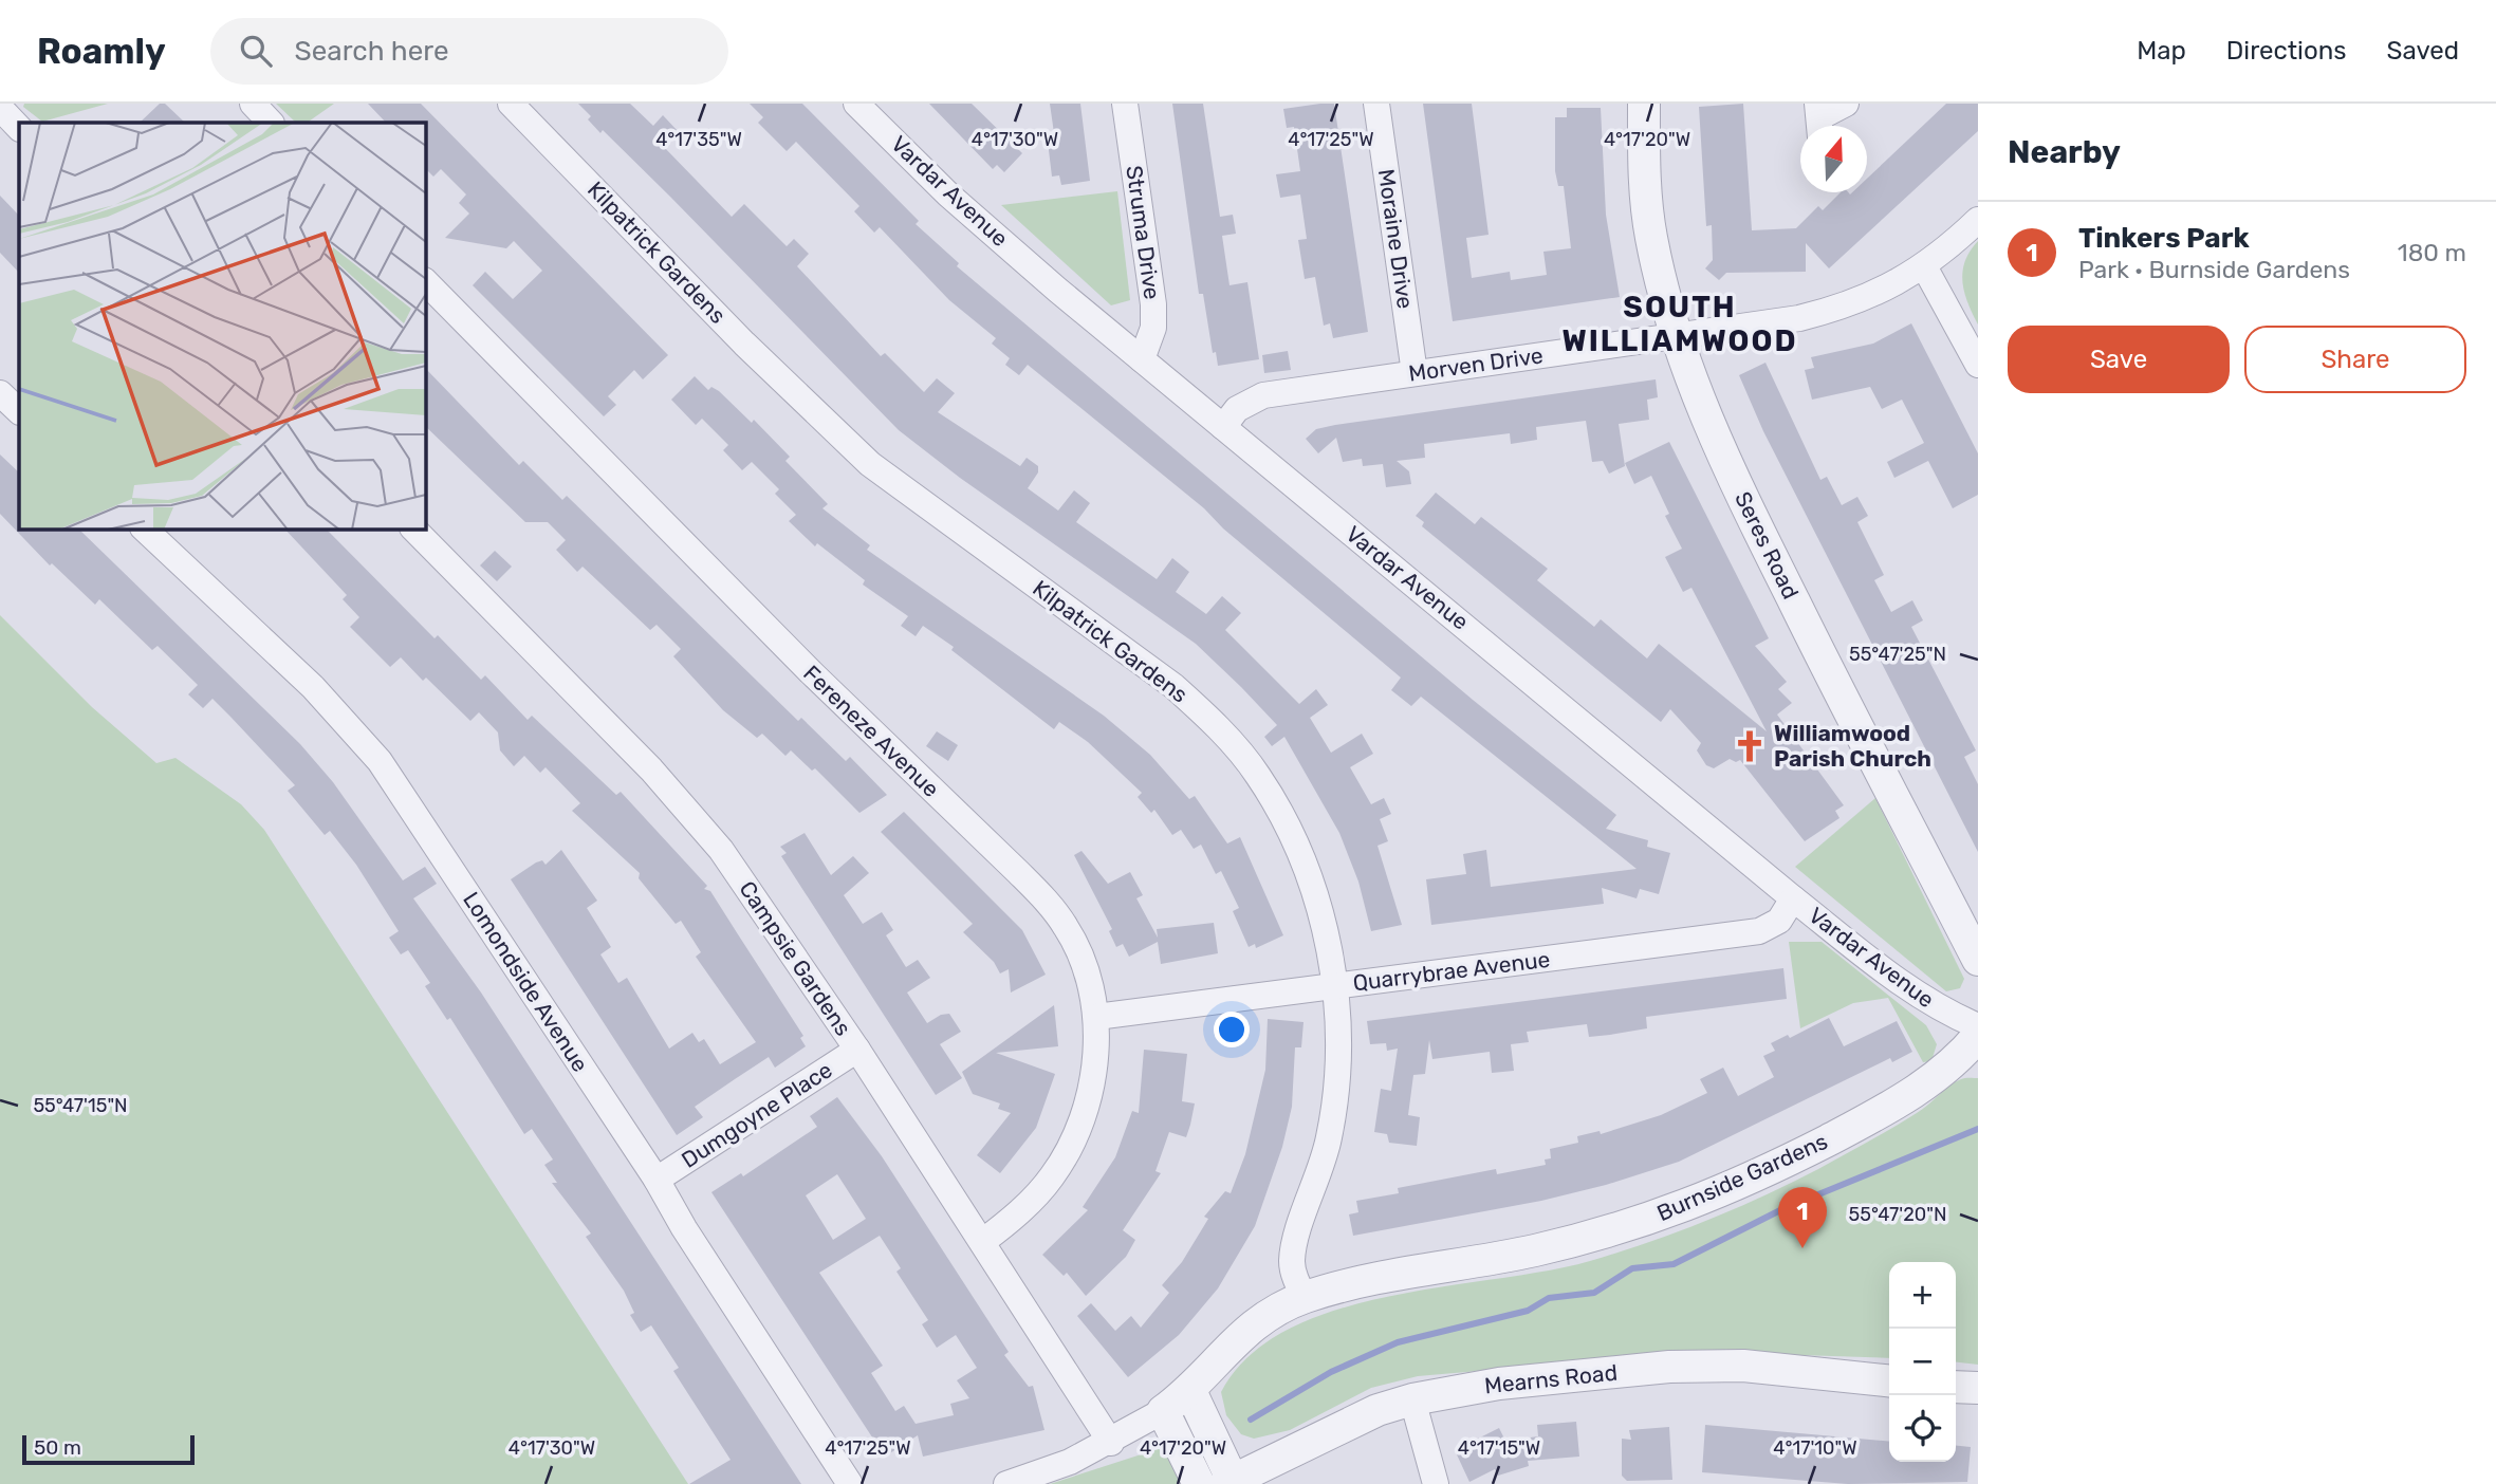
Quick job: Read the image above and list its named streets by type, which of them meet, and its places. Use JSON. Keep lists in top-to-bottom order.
{
  "streets": {
    "street": [
      "Vardar Avenue",
      "Struma Drive",
      "Moraine Drive",
      "Kilpatrick Gardens",
      "Morven Drive",
      "Seres Road",
      "Fereneze Avenue",
      "Campsie Gardens",
      "Quarrybrae Avenue",
      "Lomondside Avenue",
      "Dumgoyne Place",
      "Burnside Gardens",
      "Mearns Road"
    ]
  },
  "crossings": [
    ["Vardar Avenue", "Struma Drive"],
    ["Vardar Avenue", "Morven Drive"],
    ["Vardar Avenue", "Quarrybrae Avenue"],
    ["Moraine Drive", "Morven Drive"],
    ["Kilpatrick Gardens", "Quarrybrae Avenue"],
    ["Kilpatrick Gardens", "Burnside Gardens"],
    ["Morven Drive", "Seres Road"],
    ["Fereneze Avenue", "Campsie Gardens"],
    ["Fereneze Avenue", "Quarrybrae Avenue"],
    ["Campsie Gardens", "Dumgoyne Place"],
    ["Lomondside Avenue", "Dumgoyne Place"]
  ],
  "districts": ["SOUTH WILLIAMWOOD"],
  "places": {
    "church": ["Williamwood Parish Church"]
  },
  "scale_bar": "50 m",
  "north": "top",
  "page": {
    "header": "Roamly",
    "search": "Search here",
    "nav": ["Map", "Directions", "Saved"],
    "heading": "Nearby",
    "list": [
      {
        "mark": "1",
        "name": "Tinkers Park",
        "note": "Park · Burnside Gardens",
        "value": "180 m"
      }
    ],
    "buttons": ["Save", "Share"],
    "pins": "1",
    "map_buttons": ["+", "−"],
    "scale": "50 m"
  },
  "coordinates": [
    "4°17'35\"W",
    "4°17'30\"W",
    "4°17'25\"W",
    "4°17'20\"W",
    "55°47'25\"N",
    "55°47'15\"N",
    "55°47'20\"N",
    "4°17'15\"W",
    "4°17'10\"W"
  ]
}
